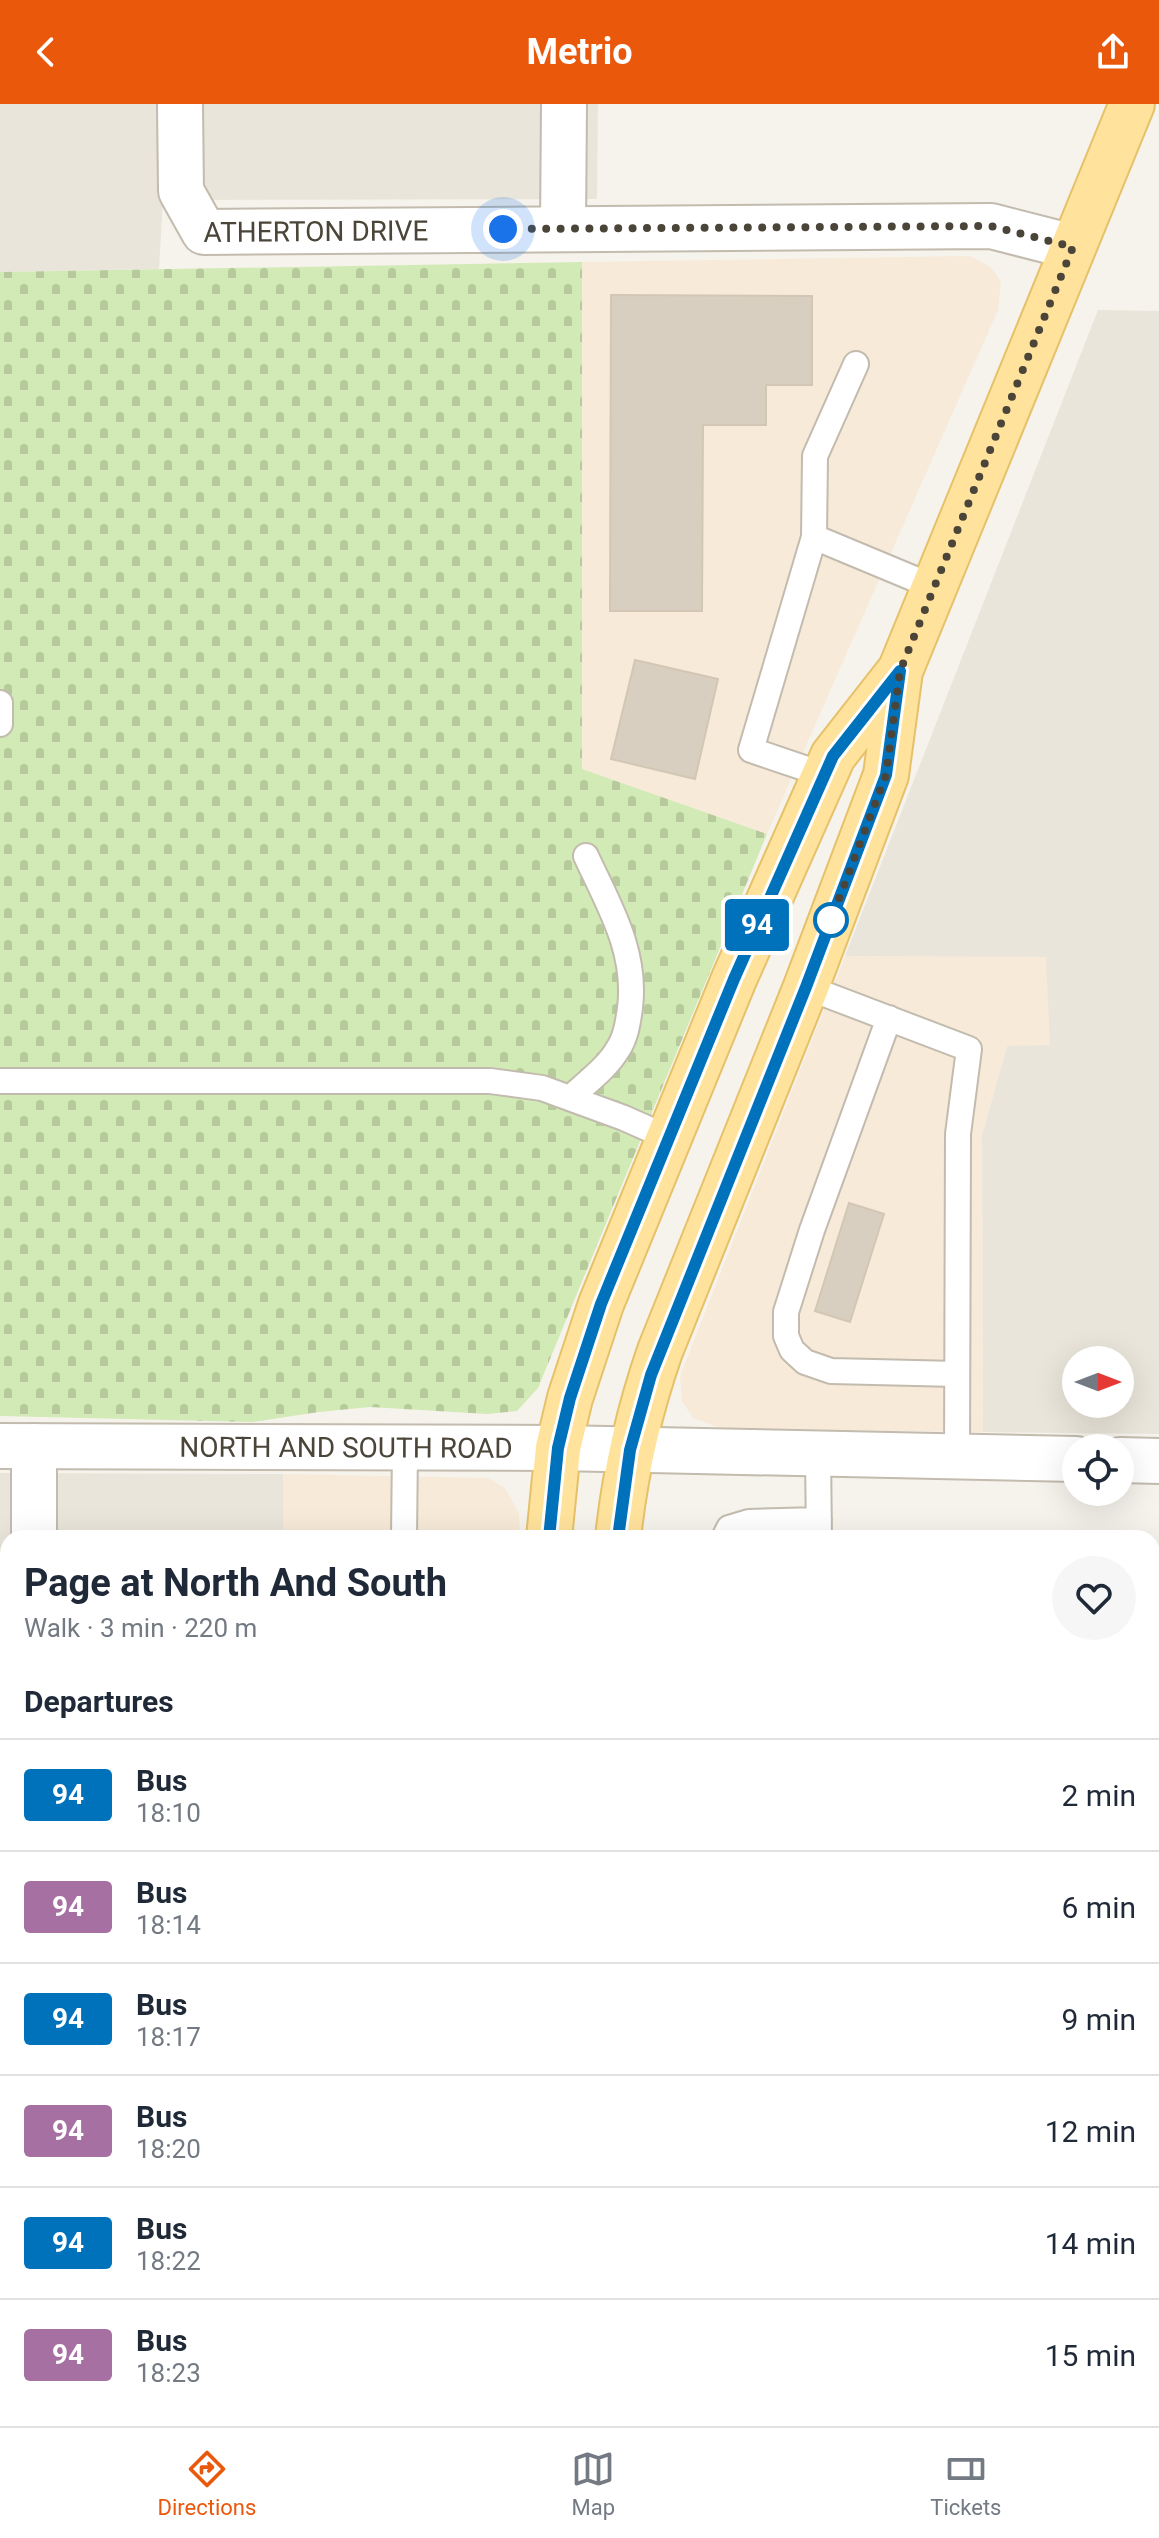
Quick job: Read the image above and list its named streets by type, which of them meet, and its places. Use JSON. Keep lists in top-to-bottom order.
{
  "streets": {
    "street": ["ATHERTON DRIVE", "NORTH AND SOUTH ROAD"]
  },
  "lines": ["bus line 94"],
  "north": "right",
  "page": {
    "header": "Metrio",
    "on_map": "94",
    "heading": [
      ["Page at North And South", "Walk · 3 min · 220 m"],
      "Departures"
    ],
    "list": [
      {
        "mark": "94",
        "name": "Bus",
        "note": "18:10",
        "value": "2 min"
      },
      {
        "mark": "94",
        "name": "Bus",
        "note": "18:14",
        "value": "6 min"
      },
      {
        "mark": "94",
        "name": "Bus",
        "note": "18:17",
        "value": "9 min"
      },
      {
        "mark": "94",
        "name": "Bus",
        "note": "18:20",
        "value": "12 min"
      },
      {
        "mark": "94",
        "name": "Bus",
        "note": "18:22",
        "value": "14 min"
      },
      {
        "mark": "94",
        "name": "Bus",
        "note": "18:23",
        "value": "15 min"
      }
    ],
    "tabs": ["Directions", "Map", "Tickets"]
  }
}
